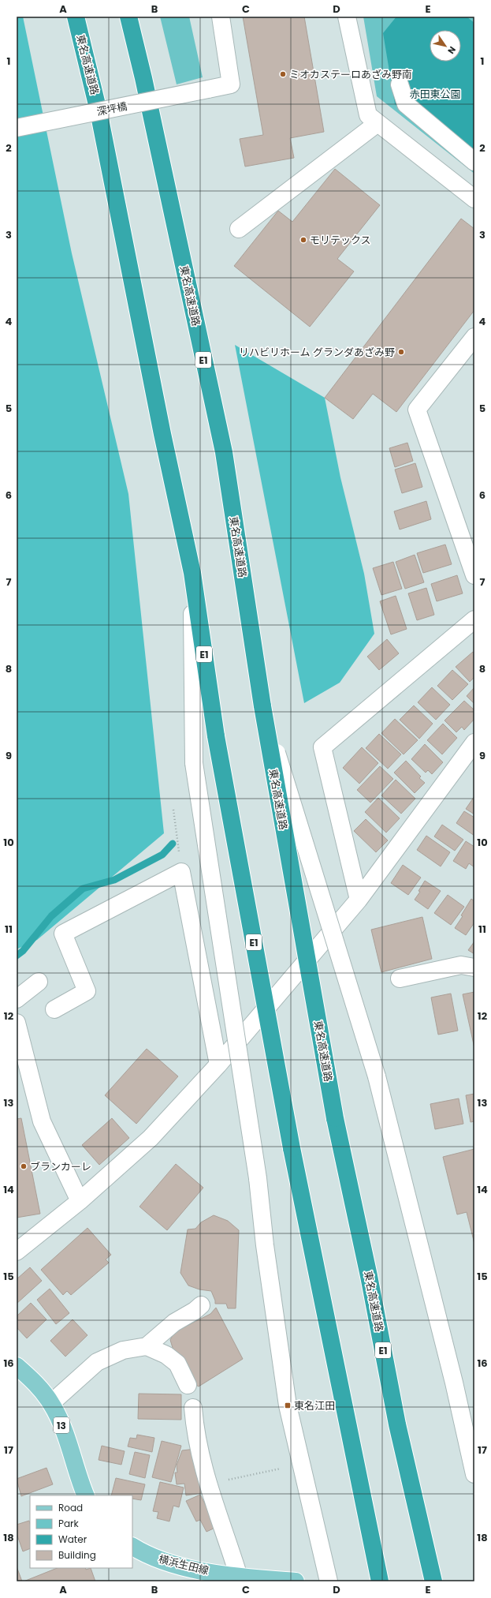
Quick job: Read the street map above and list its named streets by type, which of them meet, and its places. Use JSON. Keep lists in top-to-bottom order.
{
  "streets": {
    "highway": ["東名高速道路", "E1"],
    "main road": ["13", "横浜生田線"],
    "street": ["深坪橋"]
  },
  "parks": ["赤田東公園"],
  "places": {
    "other": [
      "ミオカステーロあざみ野南",
      "モリテックス",
      "リハビリホーム グランダあざみ野",
      "ブランカーレ"
    ],
    "transit": ["東名江田"]
  },
  "legend": [
    "Road",
    "Park",
    "Water",
    "Building"
  ],
  "north": "bottom right",
  "grid": {
    "columns": [
      "A",
      "B",
      "C",
      "D",
      "E"
    ],
    "rows": [
      "1",
      "2",
      "3",
      "4",
      "5",
      "6",
      "7",
      "8",
      "9",
      "10",
      "11",
      "12",
      "13",
      "14",
      "15",
      "16",
      "17",
      "18"
    ]
  }
}
